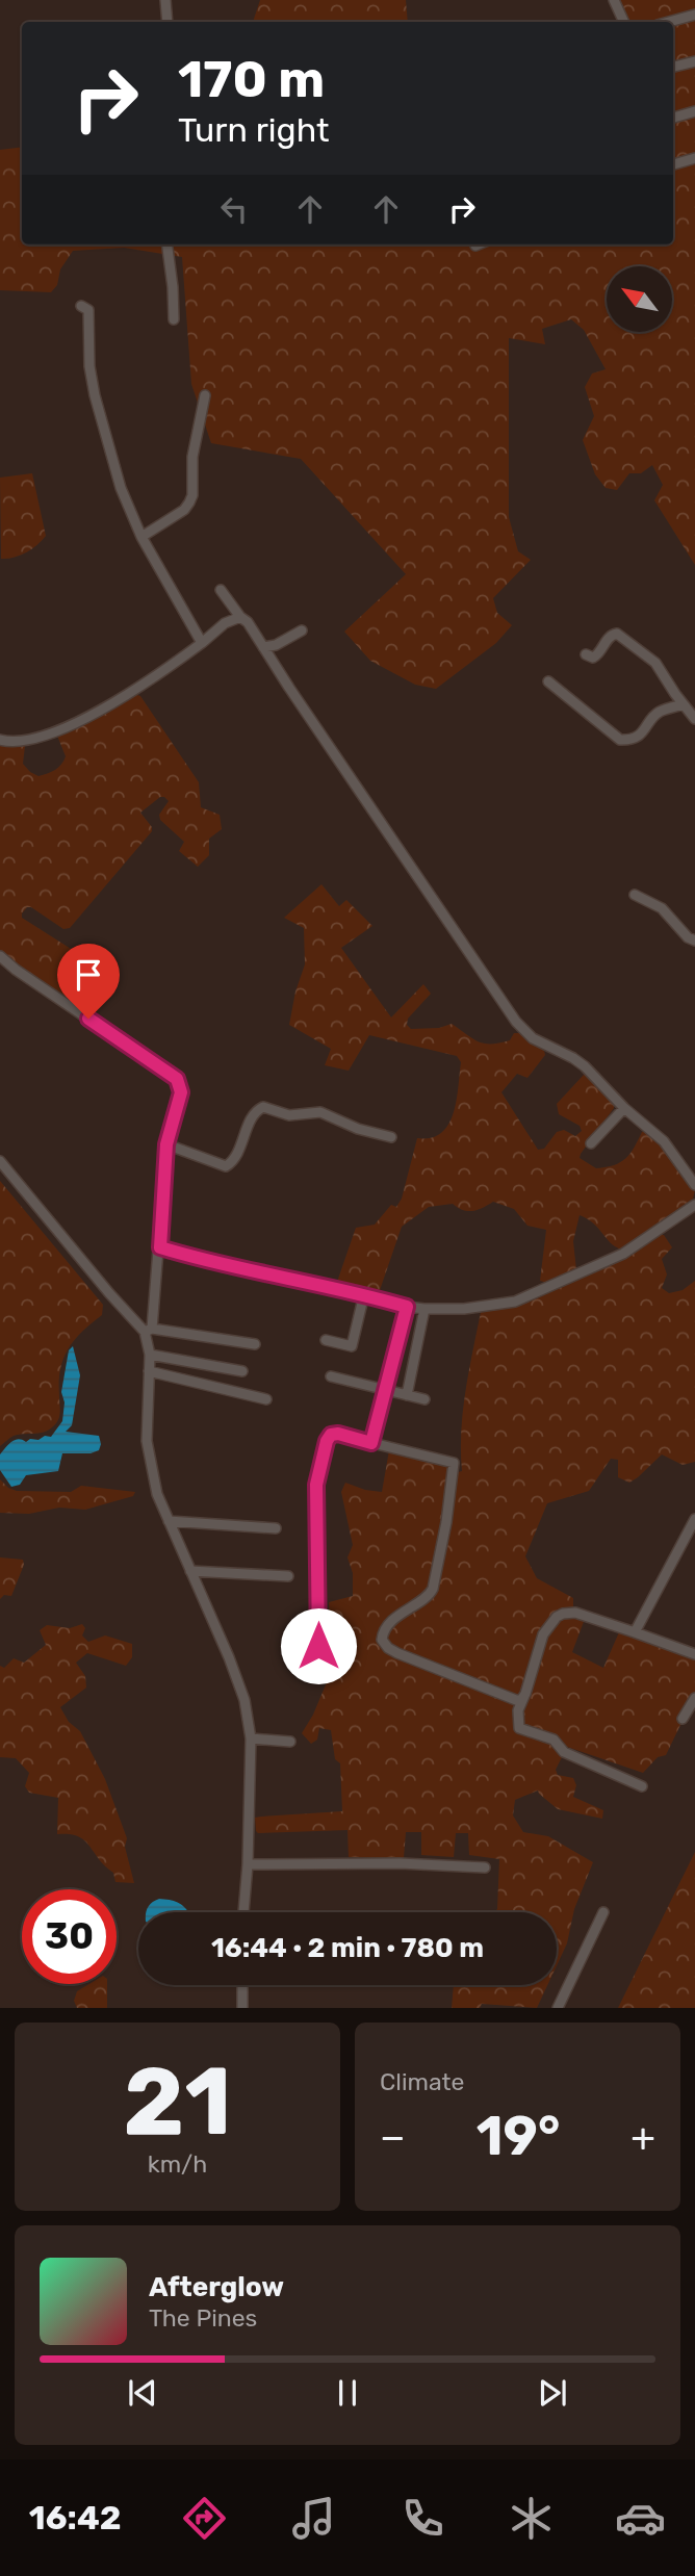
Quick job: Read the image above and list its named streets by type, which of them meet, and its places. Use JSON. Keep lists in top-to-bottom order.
{
  "north": "top left",
  "page": {
    "turn": ["170 m", "Turn right"],
    "limit": "30",
    "trip": "16:44 · 2 min · 780 m",
    "tile": [
      ["21", "km/h"],
      "Climate"
    ],
    "heat": ["−", "19°", "+"],
    "song": ["Afterglow", "The Pines"],
    "tabs": "16:42"
  }
}
